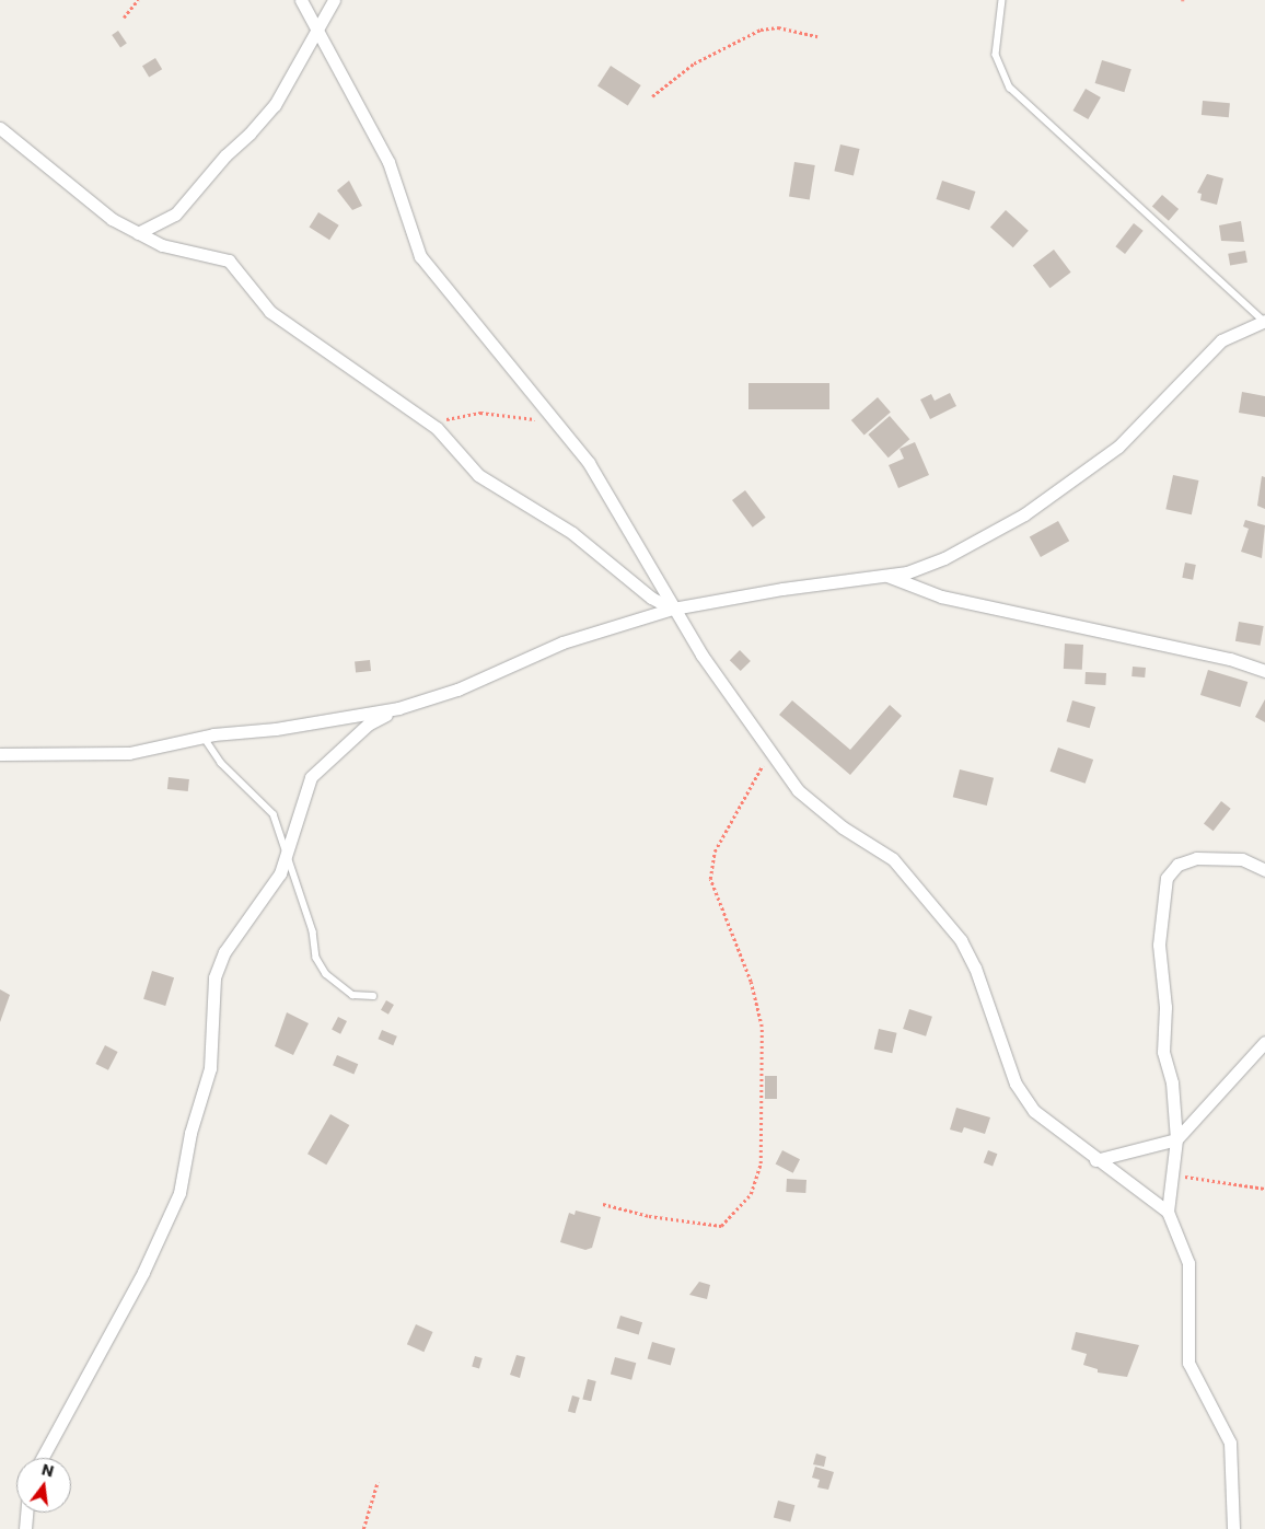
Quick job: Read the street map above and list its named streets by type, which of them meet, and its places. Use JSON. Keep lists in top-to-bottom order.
{
  "north": "top"
}
